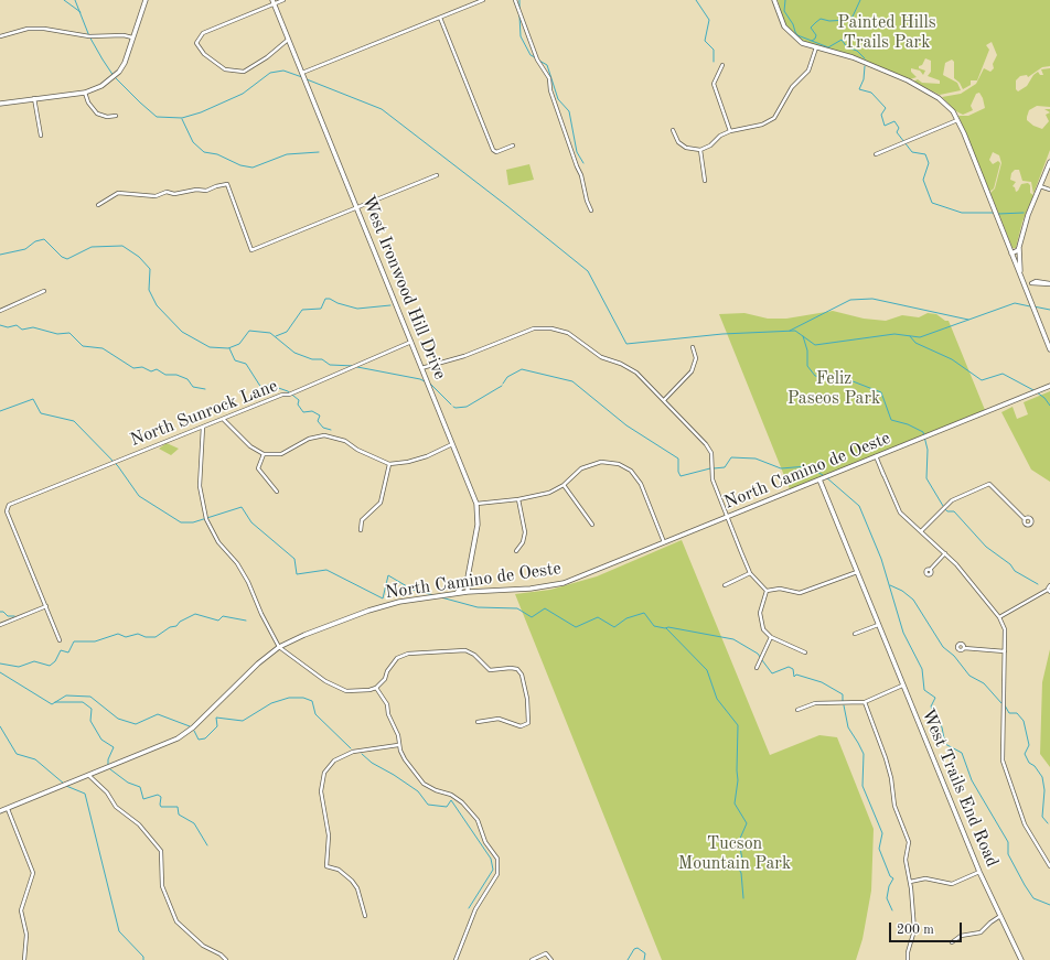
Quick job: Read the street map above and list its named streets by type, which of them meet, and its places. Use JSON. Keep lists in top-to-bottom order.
{
  "streets": {
    "street": [
      "West Ironwood Hill Drive",
      "North Sunrock Lane",
      "North Camino de Oeste",
      "West Trails End Road"
    ]
  },
  "crossings": [
    ["West Ironwood Hill Drive", "North Sunrock Lane"],
    ["West Ironwood Hill Drive", "North Camino de Oeste"],
    ["North Camino de Oeste", "West Trails End Road"]
  ],
  "parks": ["Painted Hills Trails Park", "Feliz Paseos Park", "Tucson Mountain Park"],
  "scale_bar": "200 m"
}
